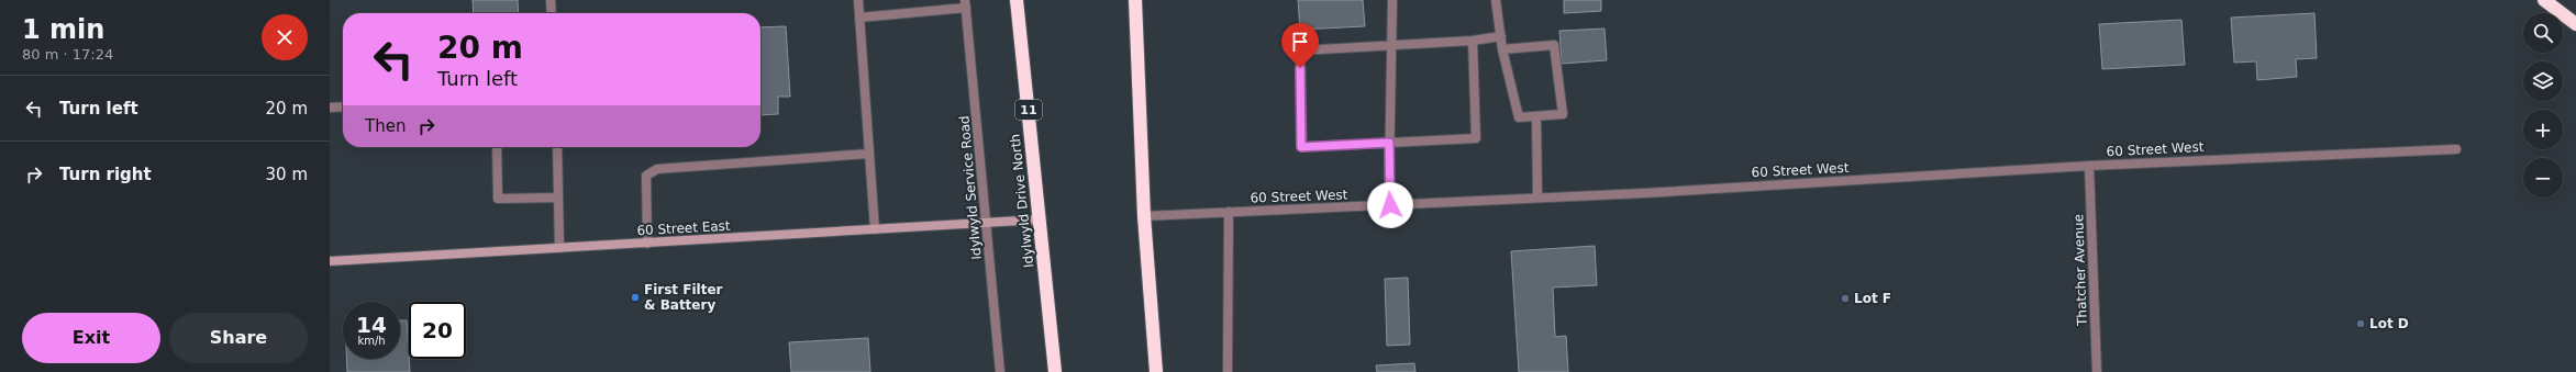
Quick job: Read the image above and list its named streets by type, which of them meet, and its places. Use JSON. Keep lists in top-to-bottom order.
{
  "streets": {
    "highway": ["11", "Idylwyld Drive North"],
    "street": [
      "60 Street West",
      "Idylwyld Service Road",
      "60 Street East",
      "Thatcher Avenue"
    ]
  },
  "crossings": [
    ["60 Street West", "Thatcher Avenue"],
    ["Idylwyld Service Road", "60 Street East"],
    ["Idylwyld Drive North", "60 Street East"]
  ],
  "places": ["First Filter & Battery", "Lot F", "Lot D"],
  "page": {
    "heading": ["1 min", "80 m · 17:24"],
    "map_buttons": ["+", "−"],
    "turn": ["20 m", "Turn left"],
    "list": [
      {
        "name": "Turn left",
        "value": "20 m"
      },
      {
        "name": "Turn right",
        "value": "30 m"
      }
    ],
    "then": "Then",
    "speed": "14 km/h",
    "limit": "20",
    "buttons": ["Exit", "Share"]
  }
}
